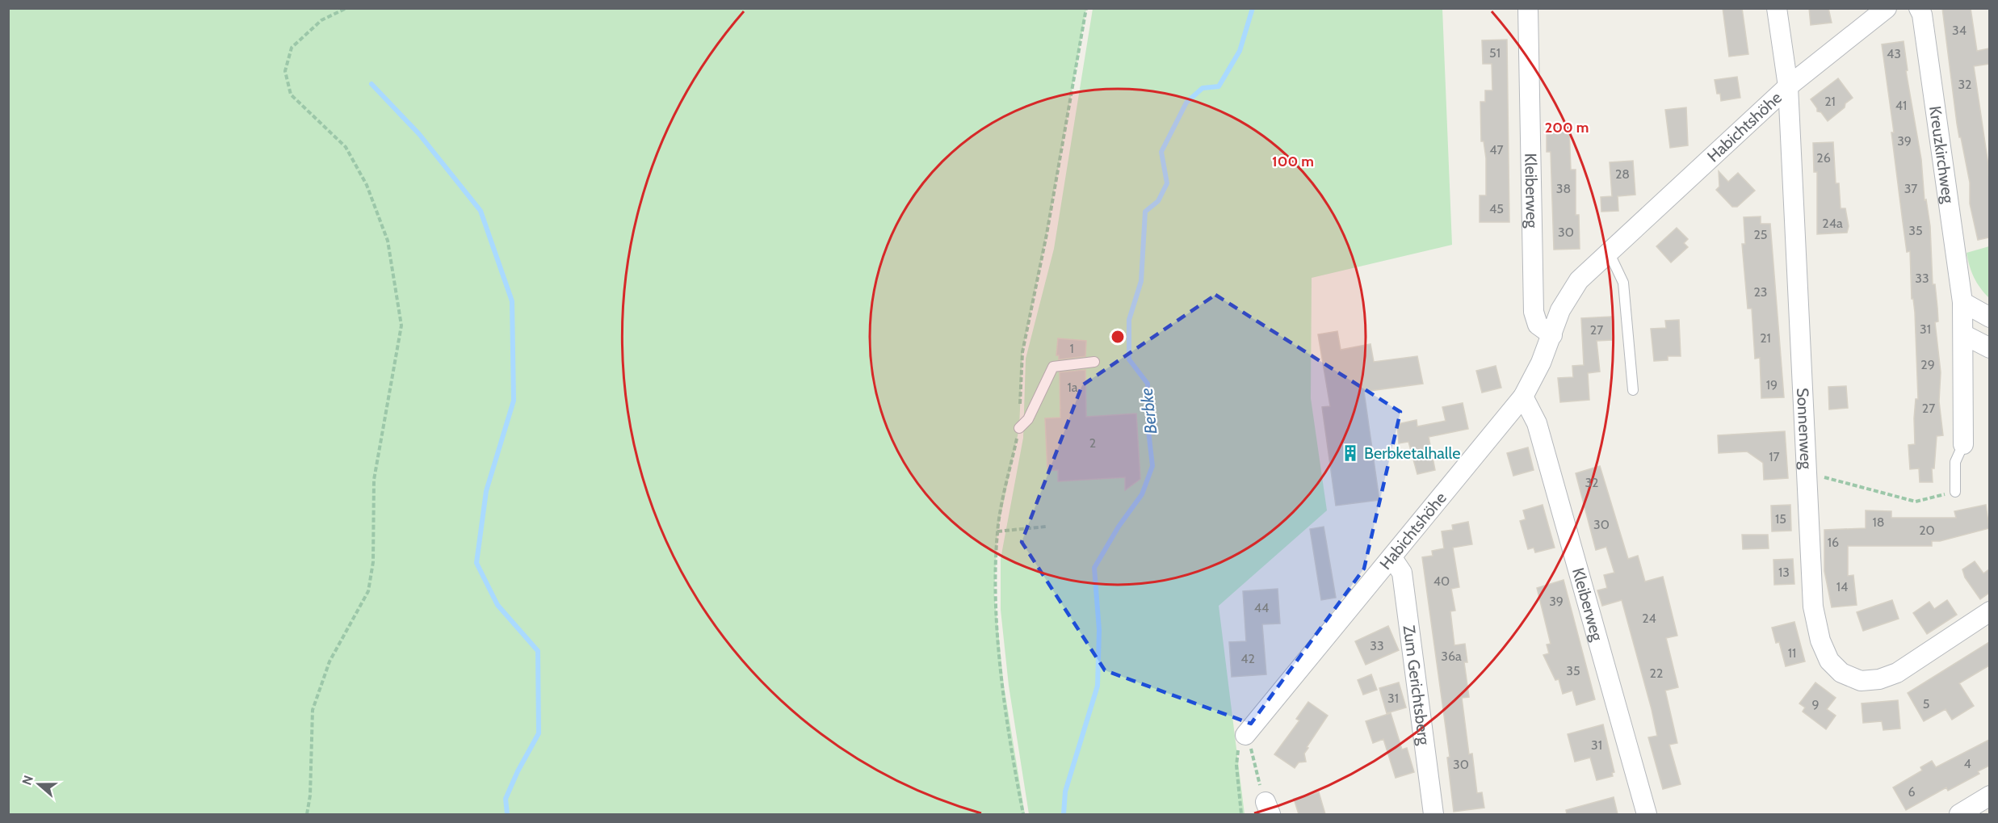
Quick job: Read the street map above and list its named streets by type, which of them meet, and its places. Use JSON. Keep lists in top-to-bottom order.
{
  "streets": {
    "street": [
      "Habichtshöhe",
      "Kreuzkirchweg",
      "Kleiberweg",
      "Sonnenweg",
      "Zum Gerichtsberg"
    ]
  },
  "crossings": [
    ["Habichtshöhe", "Kleiberweg"],
    ["Habichtshöhe", "Sonnenweg"],
    ["Habichtshöhe", "Zum Gerichtsberg"]
  ],
  "water": ["Berbke"],
  "places": {
    "building": ["Berbketalhalle"]
  },
  "house_numbers": [
    "34",
    "51",
    "43",
    "32",
    "21",
    "41",
    "39",
    "47",
    "26",
    "28",
    "38",
    "37",
    "45",
    "24a",
    "35",
    "30",
    "25",
    "33",
    "23",
    "31",
    "27",
    "21",
    "1",
    "29",
    "19",
    "1a",
    "27",
    "2",
    "17",
    "32",
    "15",
    "18",
    "30",
    "20",
    "16",
    "13",
    "40",
    "14",
    "39",
    "44",
    "24",
    "33",
    "11",
    "36a",
    "42",
    "35",
    "22",
    "31",
    "5",
    "9",
    "31",
    "4",
    "30",
    "6"
  ],
  "north": "left",
  "rings": ["200 m", "100 m"]
}
